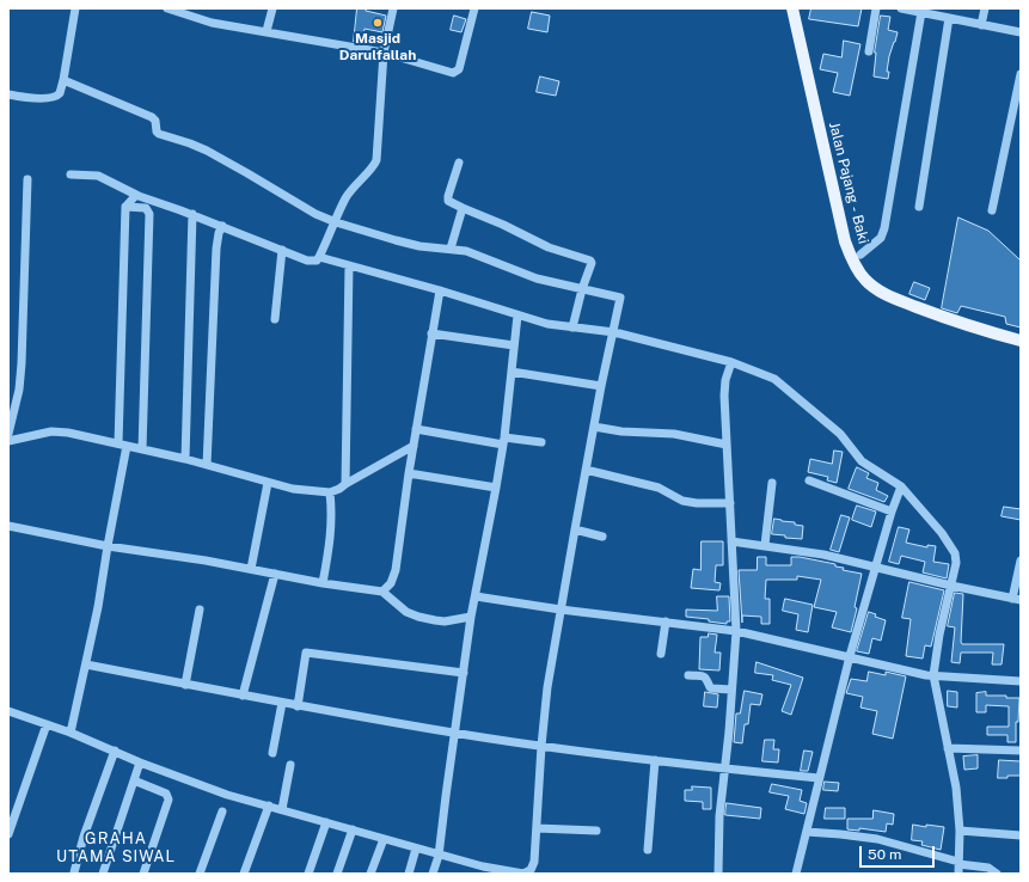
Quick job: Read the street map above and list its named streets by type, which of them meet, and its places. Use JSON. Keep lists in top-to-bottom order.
{
  "streets": {
    "main road": ["Jalan Pajang - Baki"]
  },
  "districts": ["GRAHA UTAMA SIWAL"],
  "places": ["Masjid Darulfallah"],
  "scale_bar": "50 m"
}
